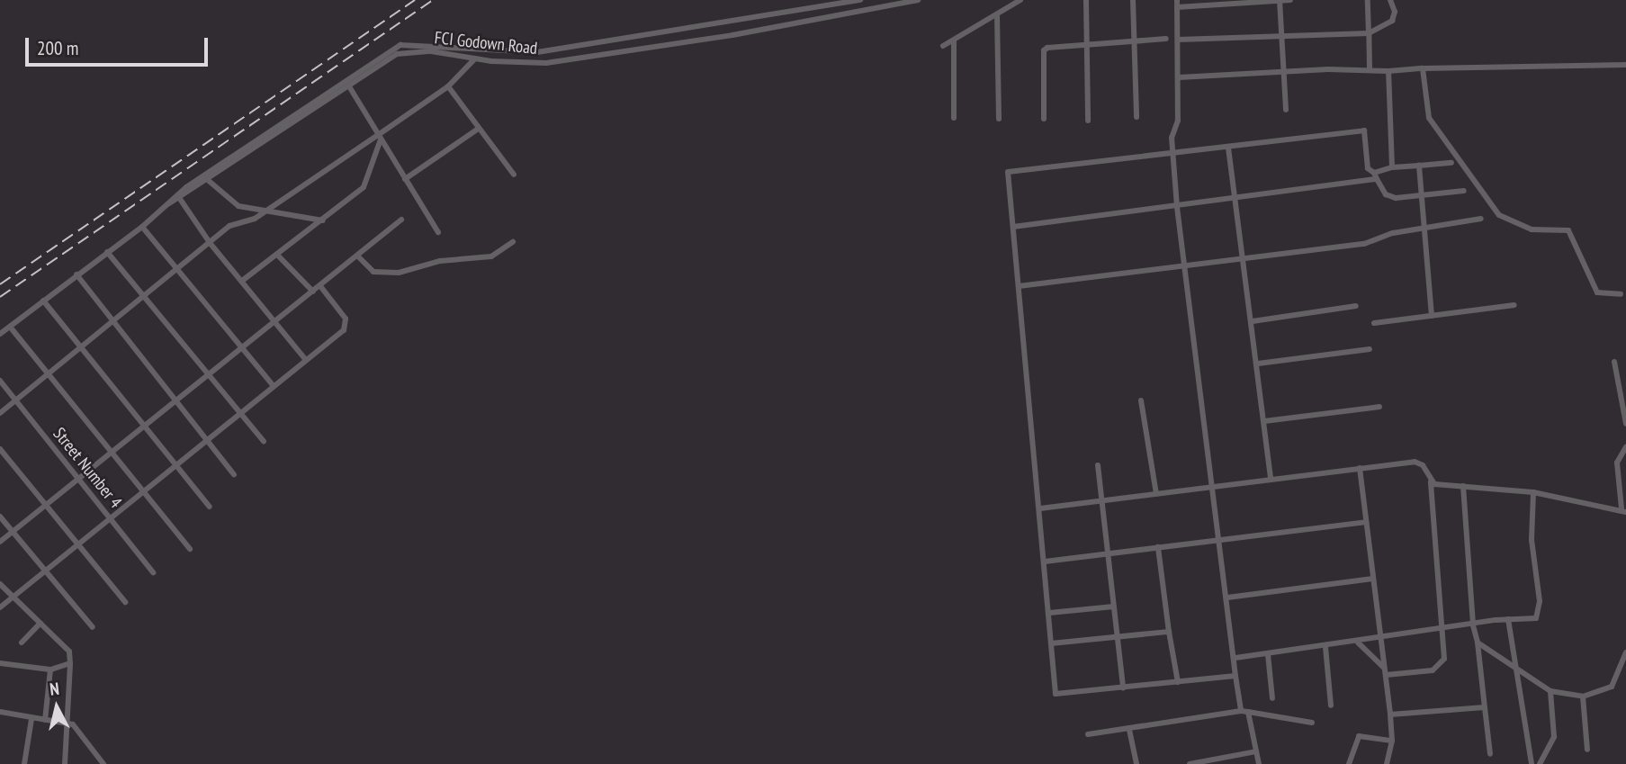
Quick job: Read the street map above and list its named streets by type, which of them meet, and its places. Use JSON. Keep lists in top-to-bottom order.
{
  "streets": {
    "street": ["FCI Godown Road", "Street Number 4"]
  },
  "scale_bar": "200 m",
  "north": "top"
}
